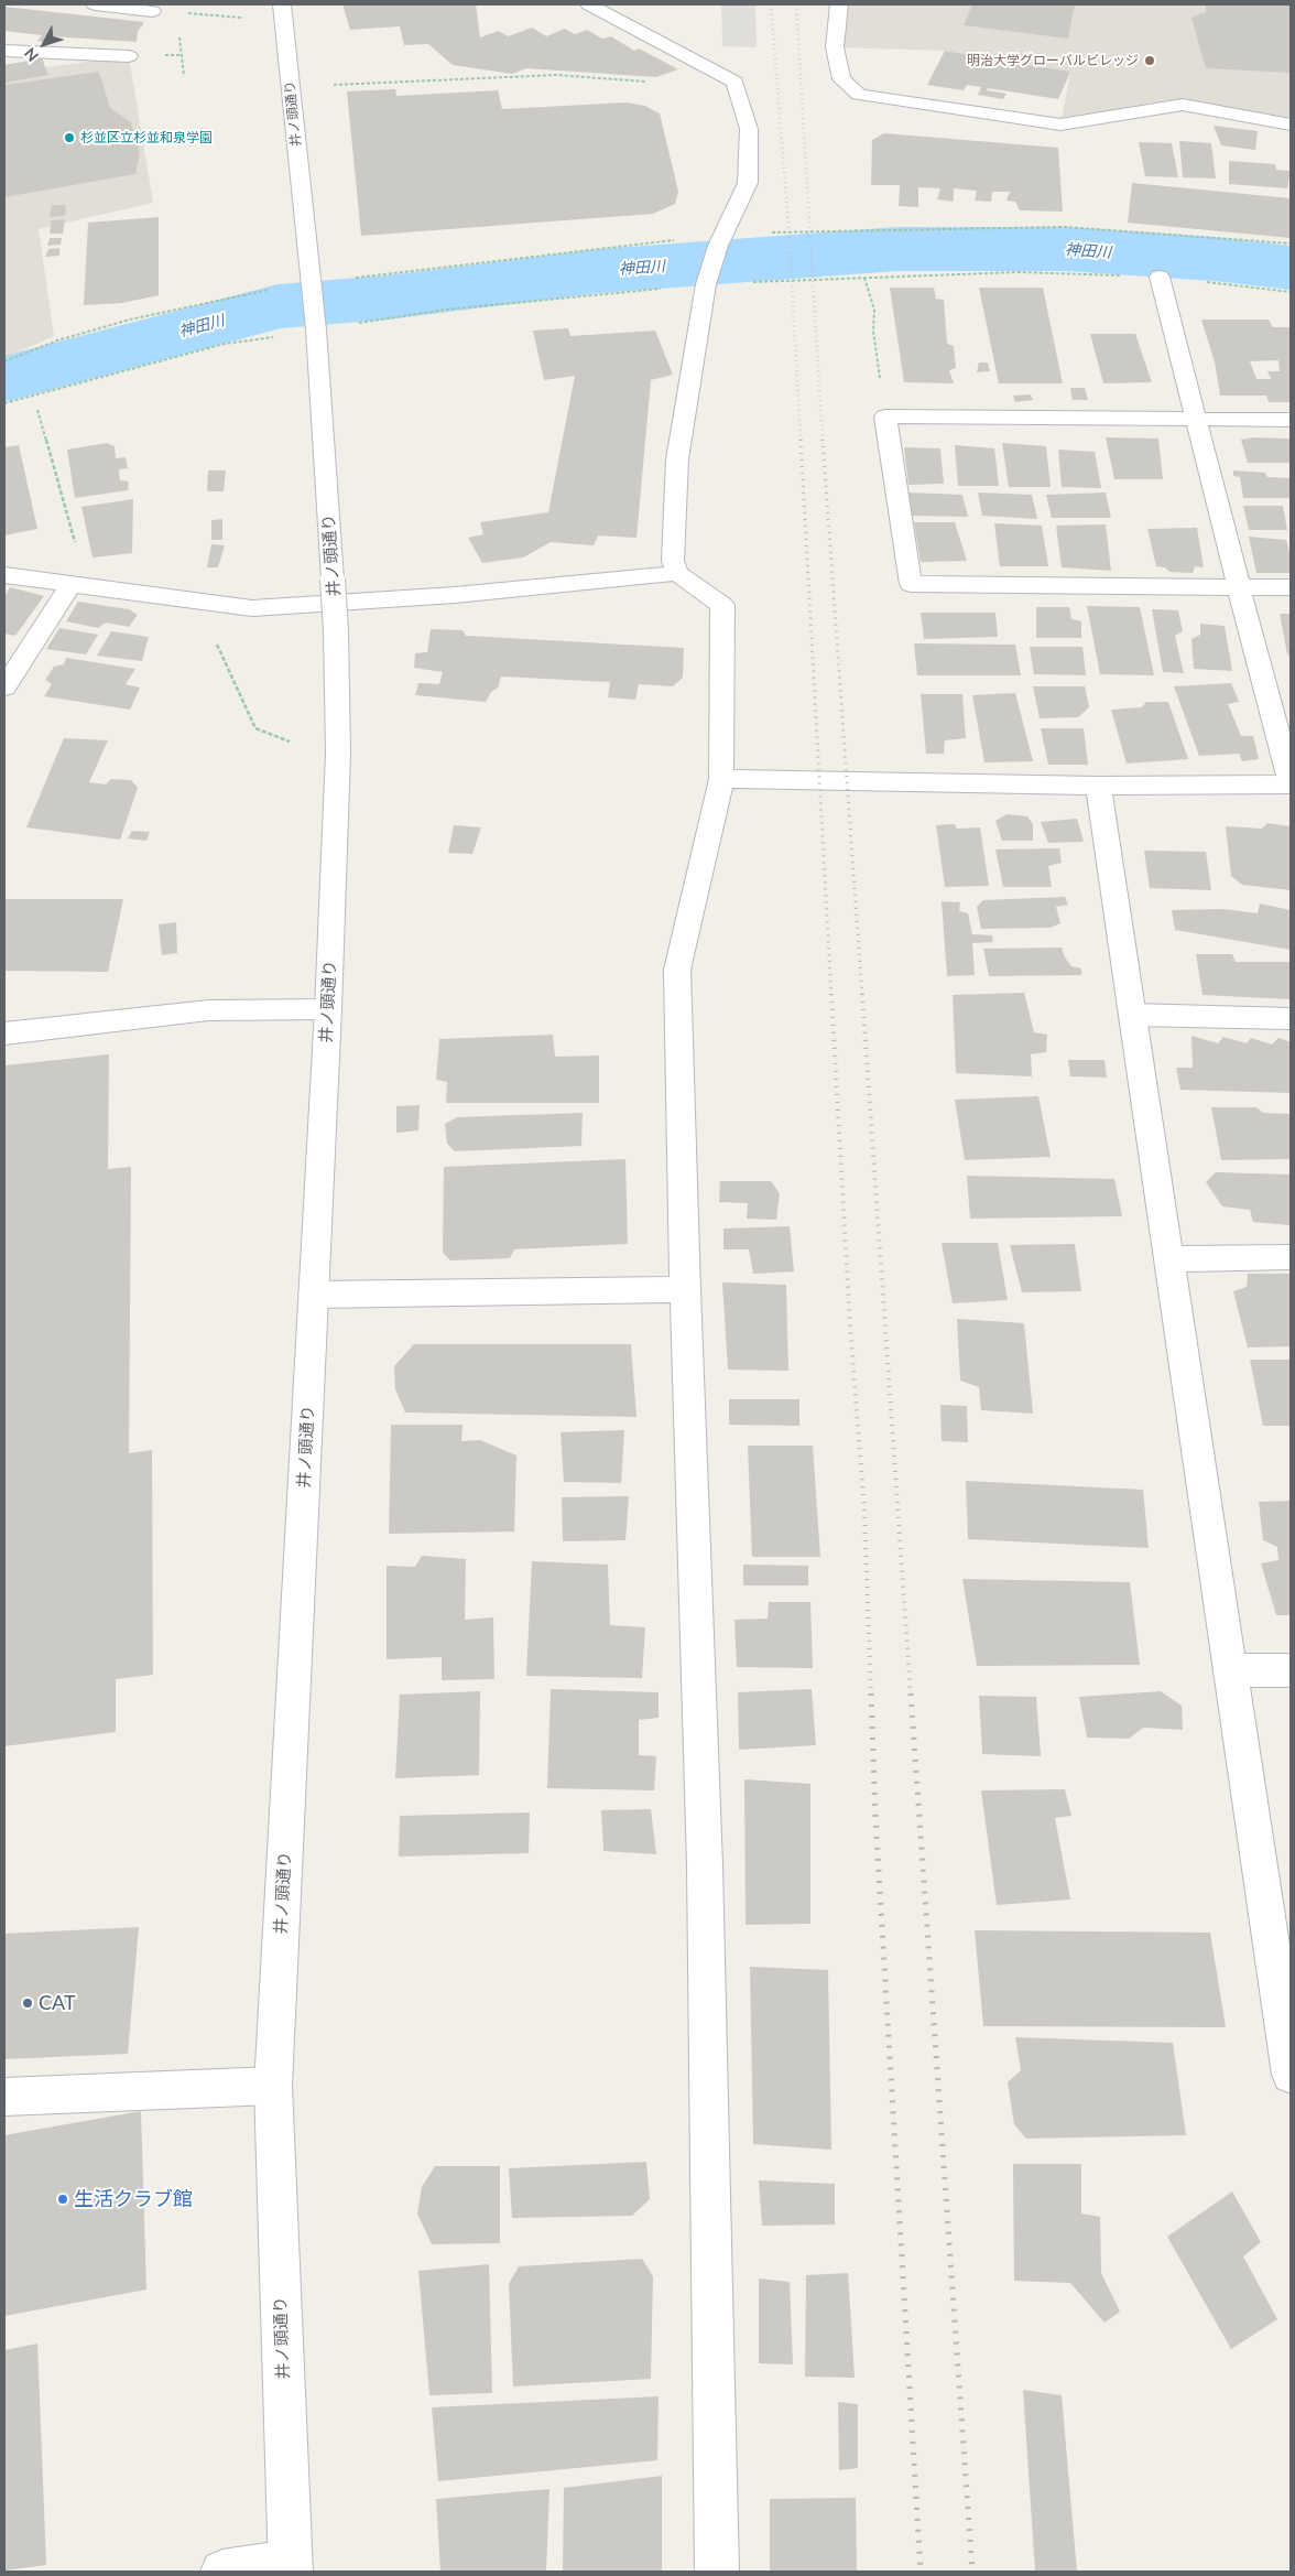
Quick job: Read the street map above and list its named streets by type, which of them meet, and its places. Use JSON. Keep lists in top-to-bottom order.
{
  "streets": {
    "street": ["井ノ頭通り"]
  },
  "water": ["神田川"],
  "places": [
    "明治大学グローバルビレッジ",
    "杉並区立杉並和泉学園",
    "CAT",
    "生活クラブ館"
  ],
  "north": "bottom left"
}
